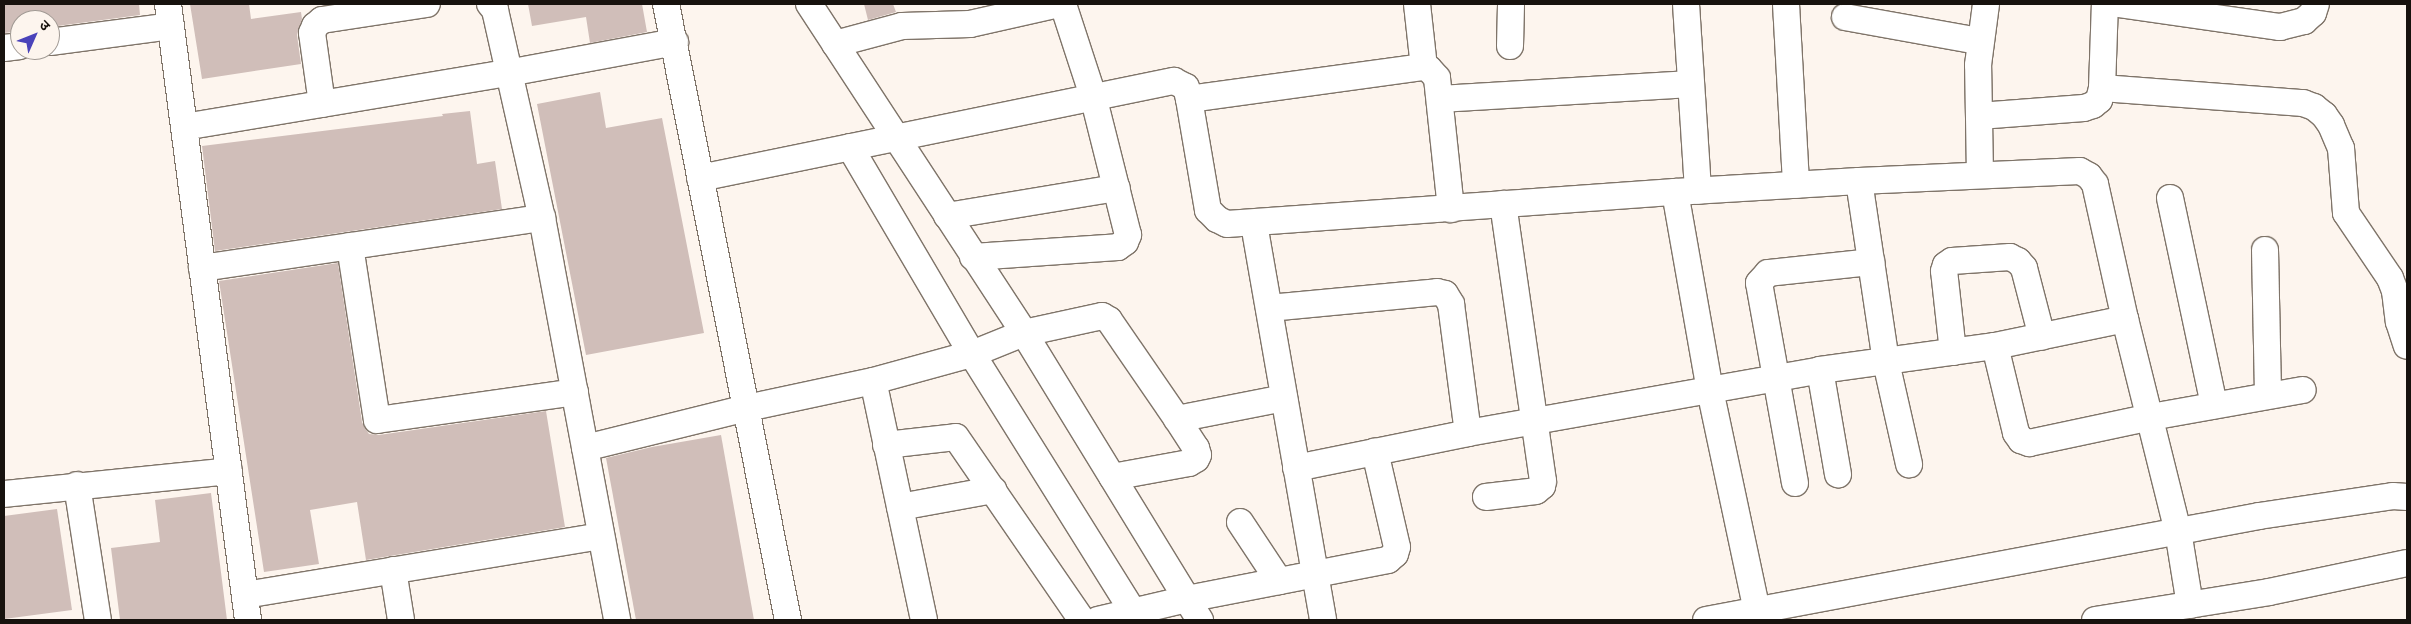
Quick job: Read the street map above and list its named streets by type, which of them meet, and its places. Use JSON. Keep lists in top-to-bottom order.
{
  "north": "top right"
}
